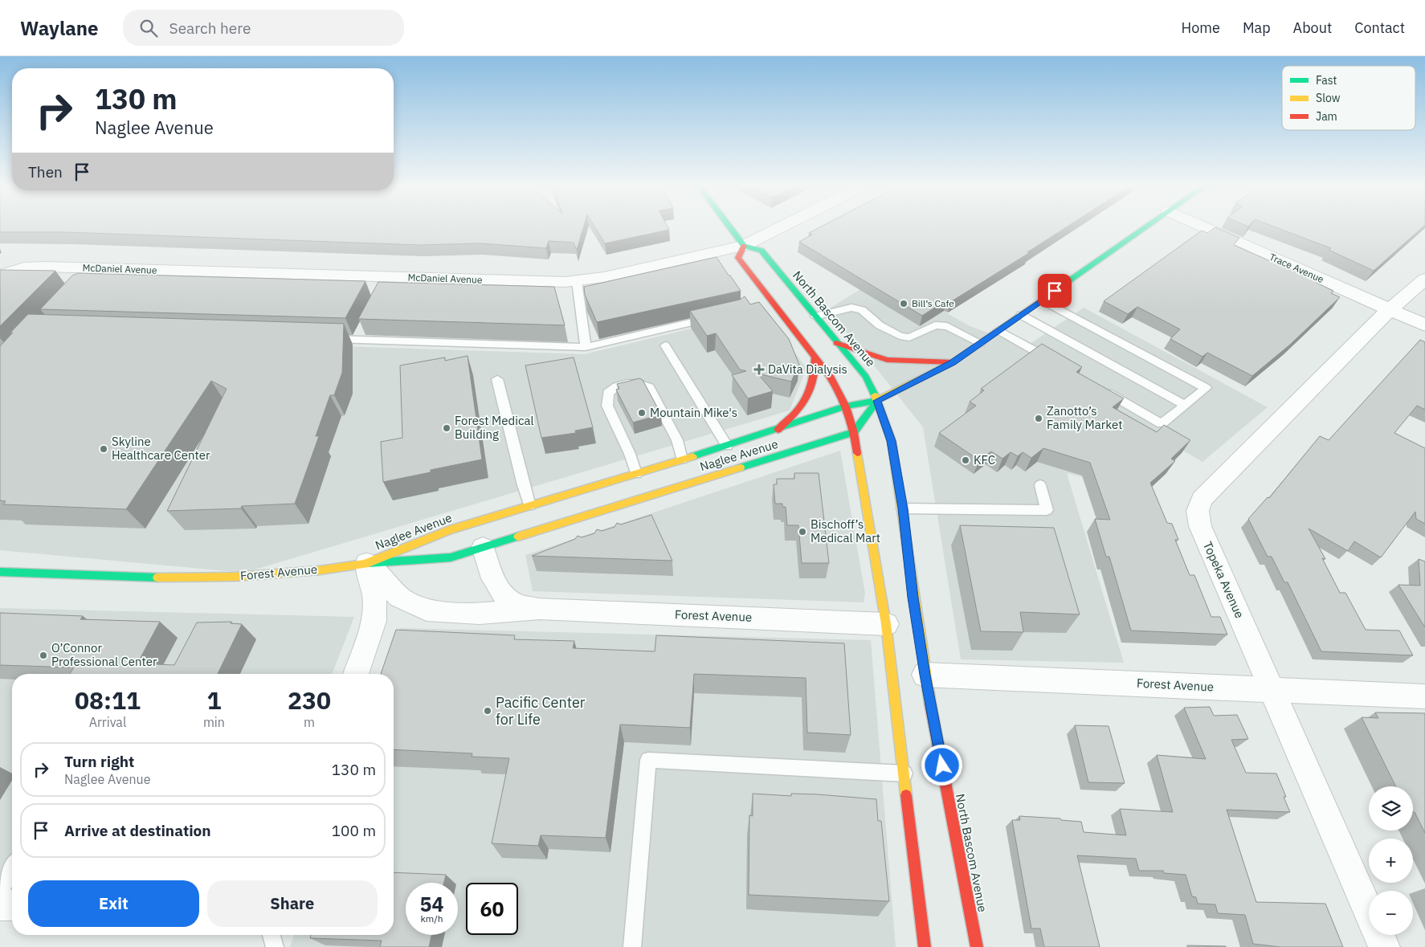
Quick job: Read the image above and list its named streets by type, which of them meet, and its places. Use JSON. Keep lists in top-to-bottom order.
{
  "streets": {
    "main road": ["North Bascom Avenue", "Naglee Avenue", "Forest Avenue"],
    "street": ["Trace Avenue", "McDaniel Avenue", "Topeka Avenue"]
  },
  "crossings": [
    ["Trace Avenue", "Topeka Avenue"],
    ["McDaniel Avenue", "North Bascom Avenue"],
    ["North Bascom Avenue", "Naglee Avenue"],
    ["North Bascom Avenue", "Forest Avenue"],
    ["Naglee Avenue", "Forest Avenue"],
    ["Forest Avenue", "Topeka Avenue"]
  ],
  "places": {
    "other": [
      "Bill’s Cafe",
      "Mountain Mike's",
      "Zanotto’s Family Market",
      "Forest Medical Building",
      "Skyline Healthcare Center",
      "KFC",
      "Bischoff’s Medical Mart",
      "O’Connor Professional Center",
      "Pacific Center for Life"
    ],
    "health": ["DaVita Dialysis"]
  },
  "legend": ["Fast", "Slow", "Jam"],
  "page": {
    "header": "Waylane",
    "search": "Search here",
    "nav": [
      "Home",
      "Map",
      "About",
      "Contact"
    ],
    "turn": ["130 m", "Naglee Avenue"],
    "then": "Then",
    "eta": [
      "08:11",
      "Arrival",
      "1",
      "min",
      "230",
      "m"
    ],
    "list": [
      {
        "name": "Turn right",
        "note": "Naglee Avenue",
        "value": "130 m"
      },
      {
        "name": "Arrive at destination",
        "value": "100 m"
      }
    ],
    "map_buttons": ["+", "−"],
    "buttons": ["Exit", "Share"],
    "speed": "54 km/h",
    "limit": "60"
  }
}
